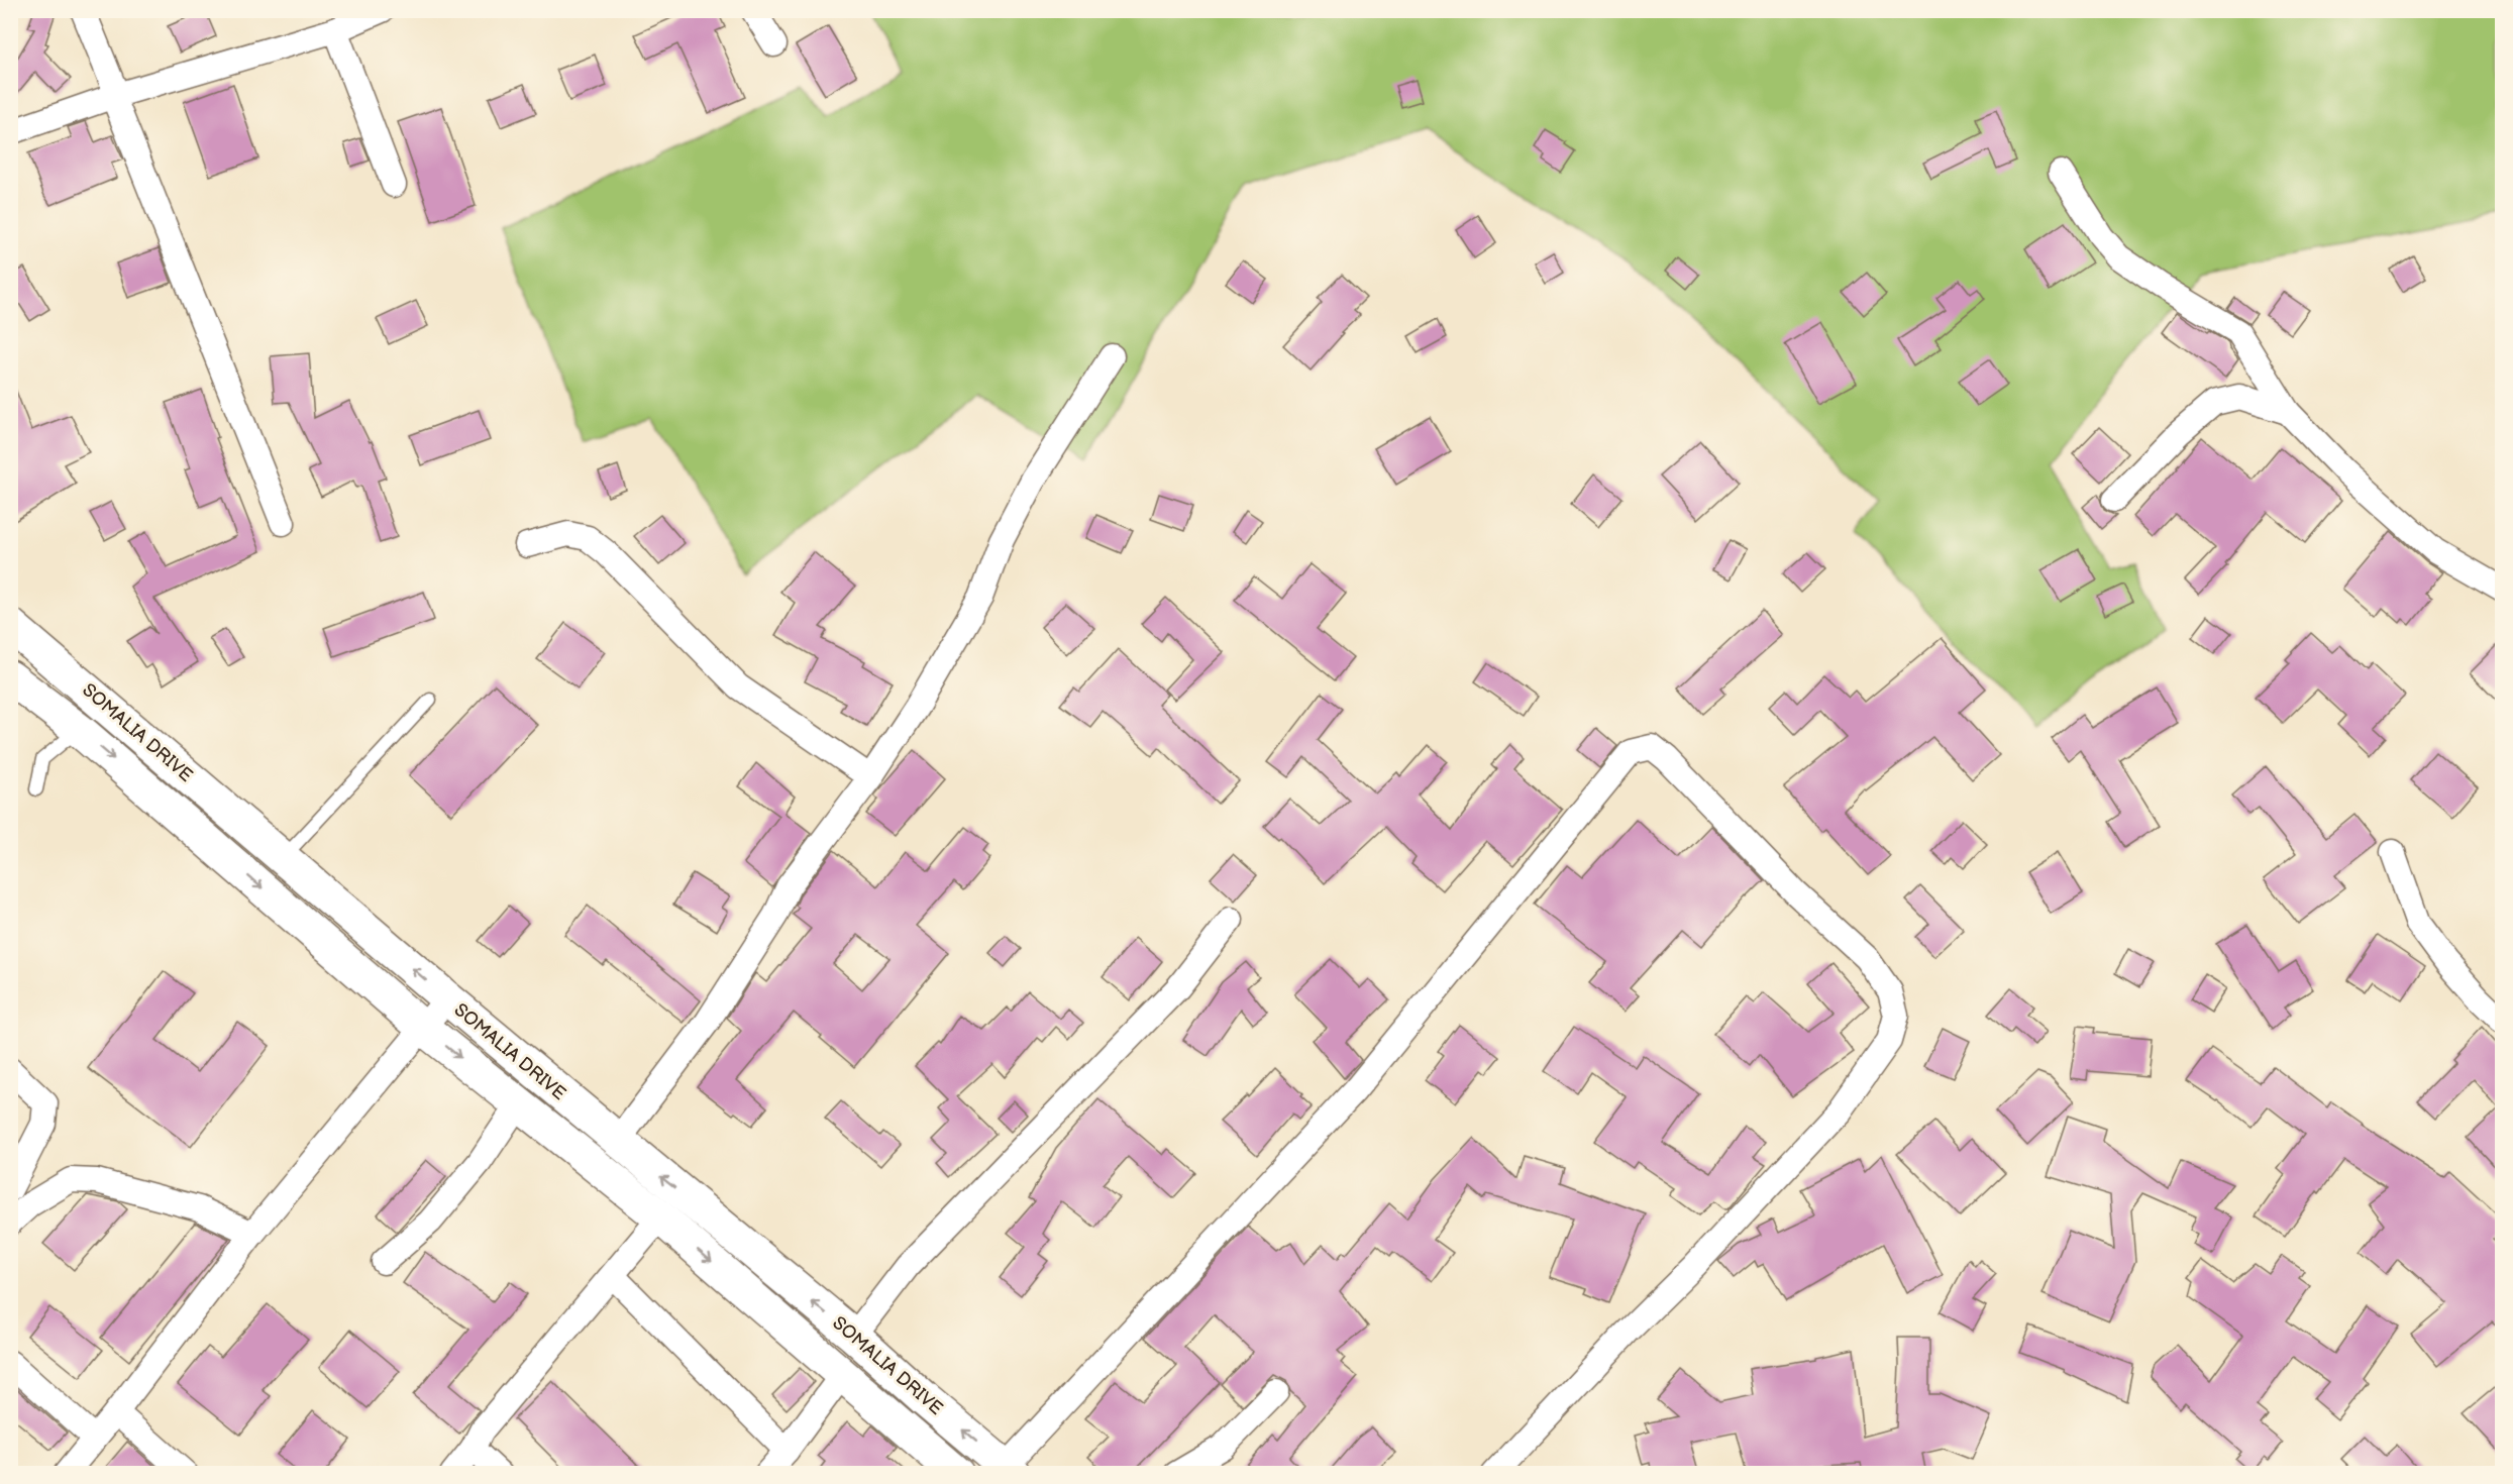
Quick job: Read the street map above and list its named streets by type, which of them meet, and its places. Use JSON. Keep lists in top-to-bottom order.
{
  "streets": {
    "main road": ["SOMALIA DRIVE"]
  }
}
